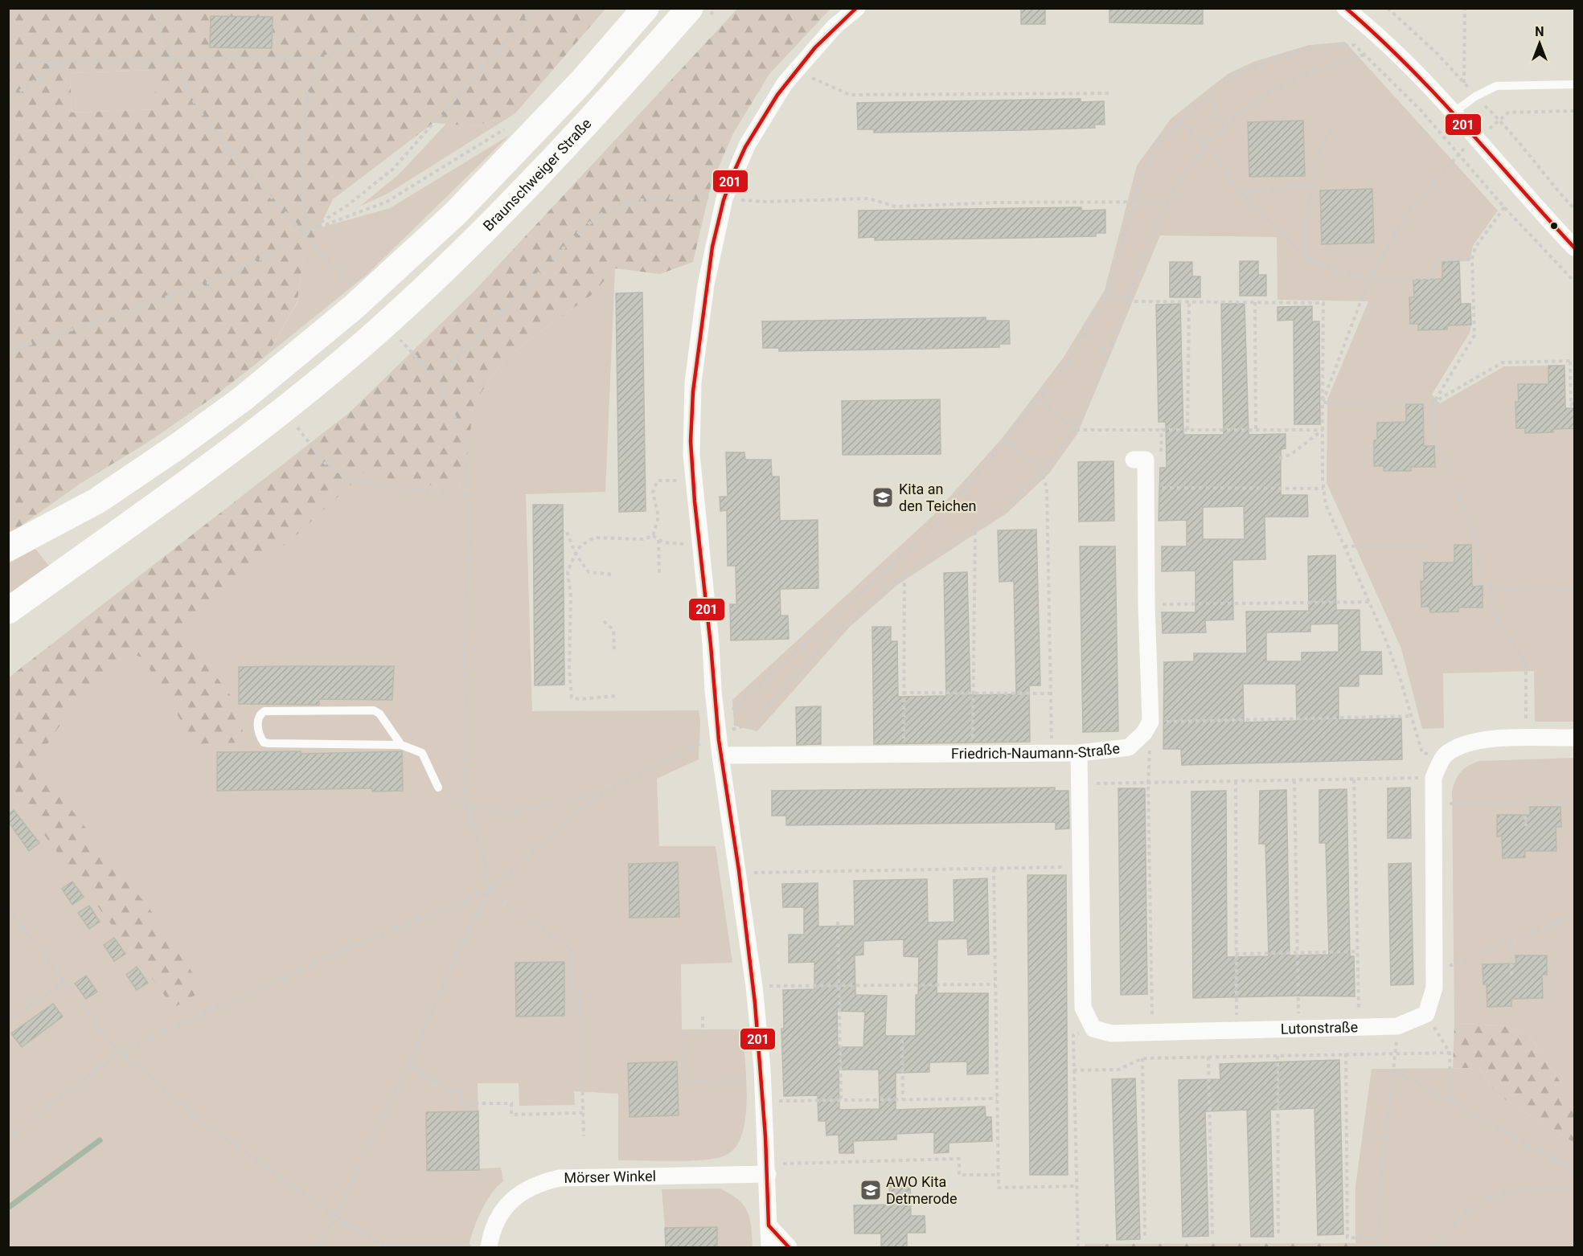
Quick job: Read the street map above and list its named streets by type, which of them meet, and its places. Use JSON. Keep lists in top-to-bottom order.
{
  "streets": {
    "highway": ["Braunschweiger Straße"],
    "street": ["Friedrich-Naumann-Straße", "Lutonstraße", "Mörser Winkel"]
  },
  "places": {
    "school or university": ["Kita an den Teichen", "AWO Kita Detmerode"]
  },
  "lines": ["transit line 201"],
  "north": "top"
}
